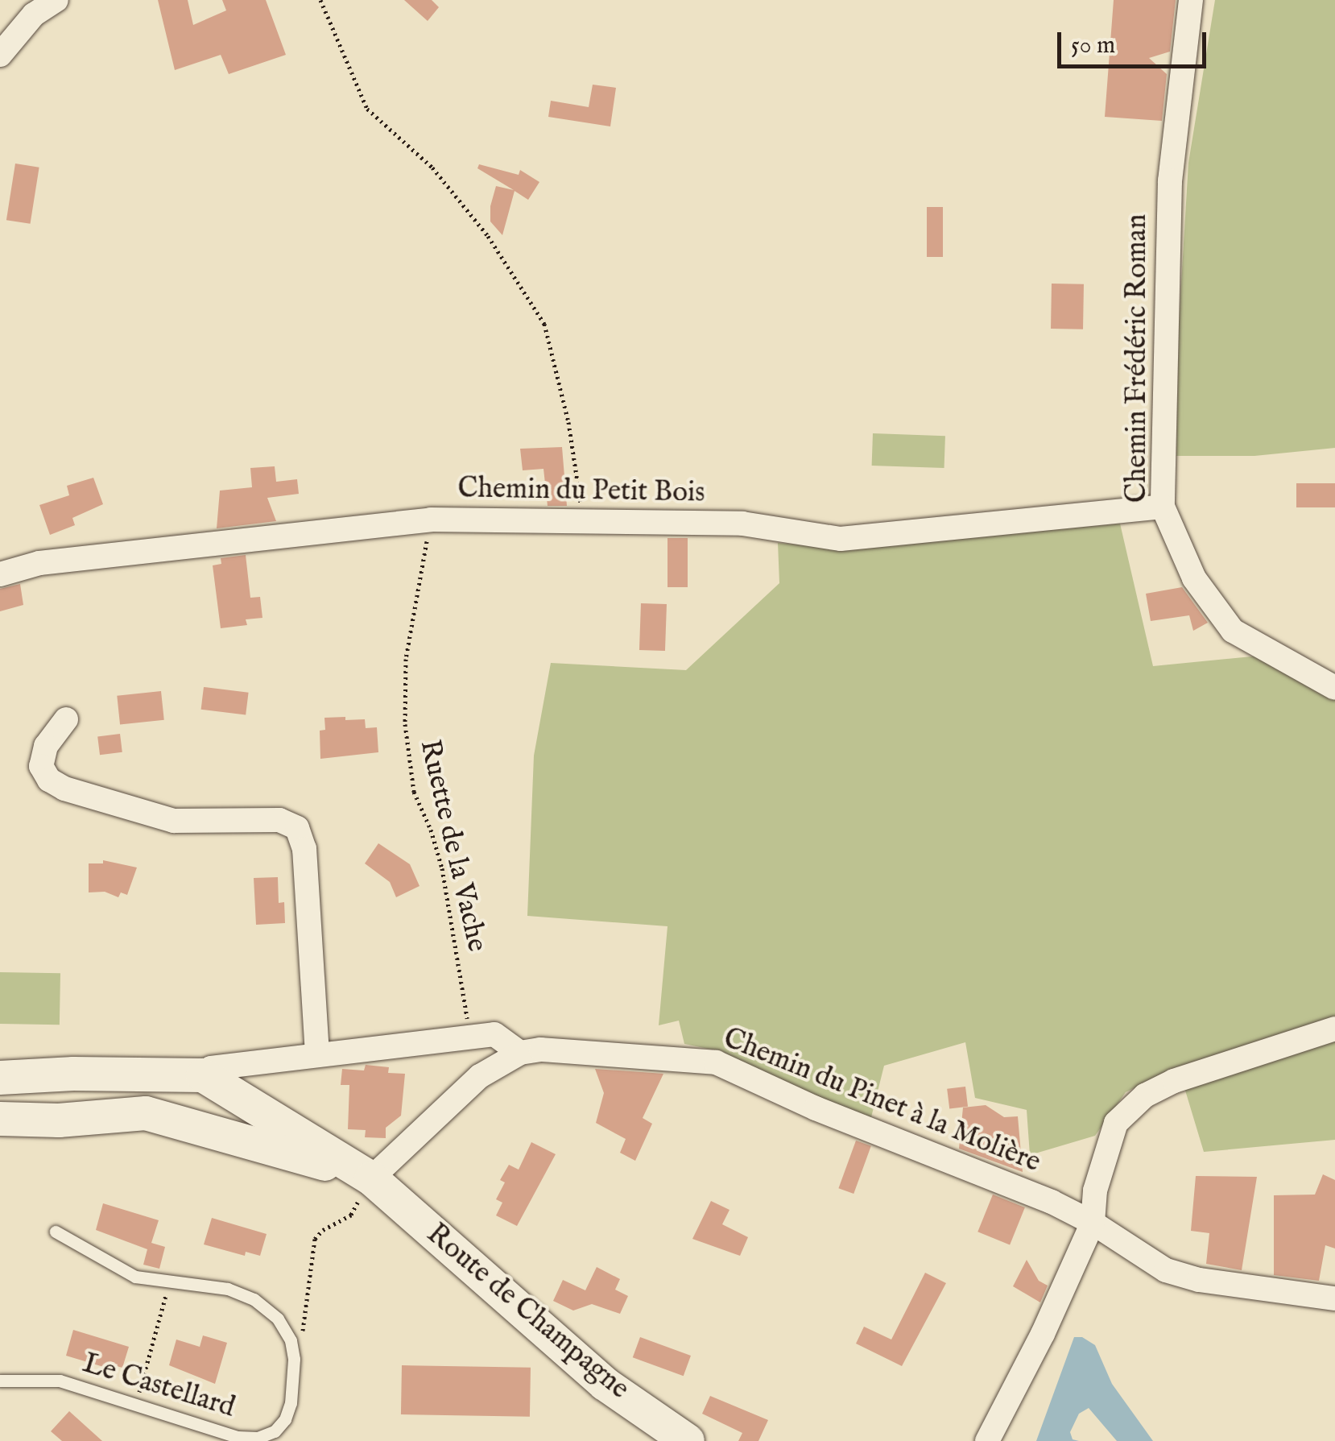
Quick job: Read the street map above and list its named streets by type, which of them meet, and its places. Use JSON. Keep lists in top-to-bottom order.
{
  "streets": {
    "street": [
      "Chemin Frédéric Roman",
      "Chemin du Petit Bois",
      "Chemin du Pinet à la Molière",
      "Route de Champagne"
    ],
    "lane": ["Le Castellard"],
    "path": ["Ruette de la Vache"]
  },
  "crossings": [
    ["Chemin Frédéric Roman", "Chemin du Petit Bois"],
    ["Chemin du Petit Bois", "Ruette de la Vache"],
    ["Ruette de la Vache", "Chemin du Pinet à la Molière"],
    ["Chemin du Pinet à la Molière", "Route de Champagne"]
  ],
  "scale_bar": "50 m"
}
